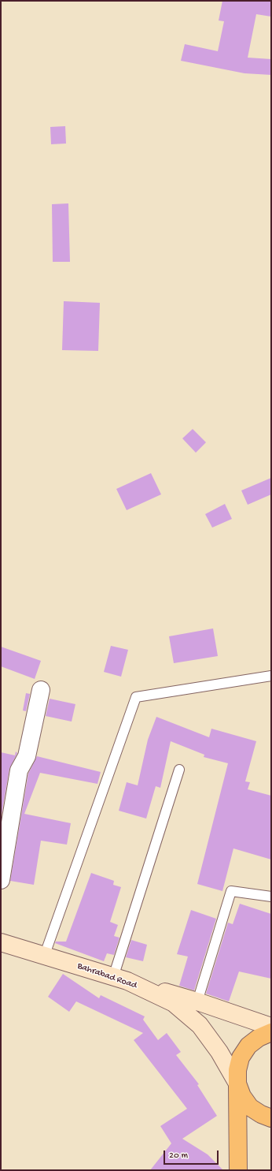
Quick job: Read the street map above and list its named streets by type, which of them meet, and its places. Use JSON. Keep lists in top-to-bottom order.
{
  "streets": {
    "main road": ["Bahrabad Road"]
  },
  "scale_bar": "20 m"
}
